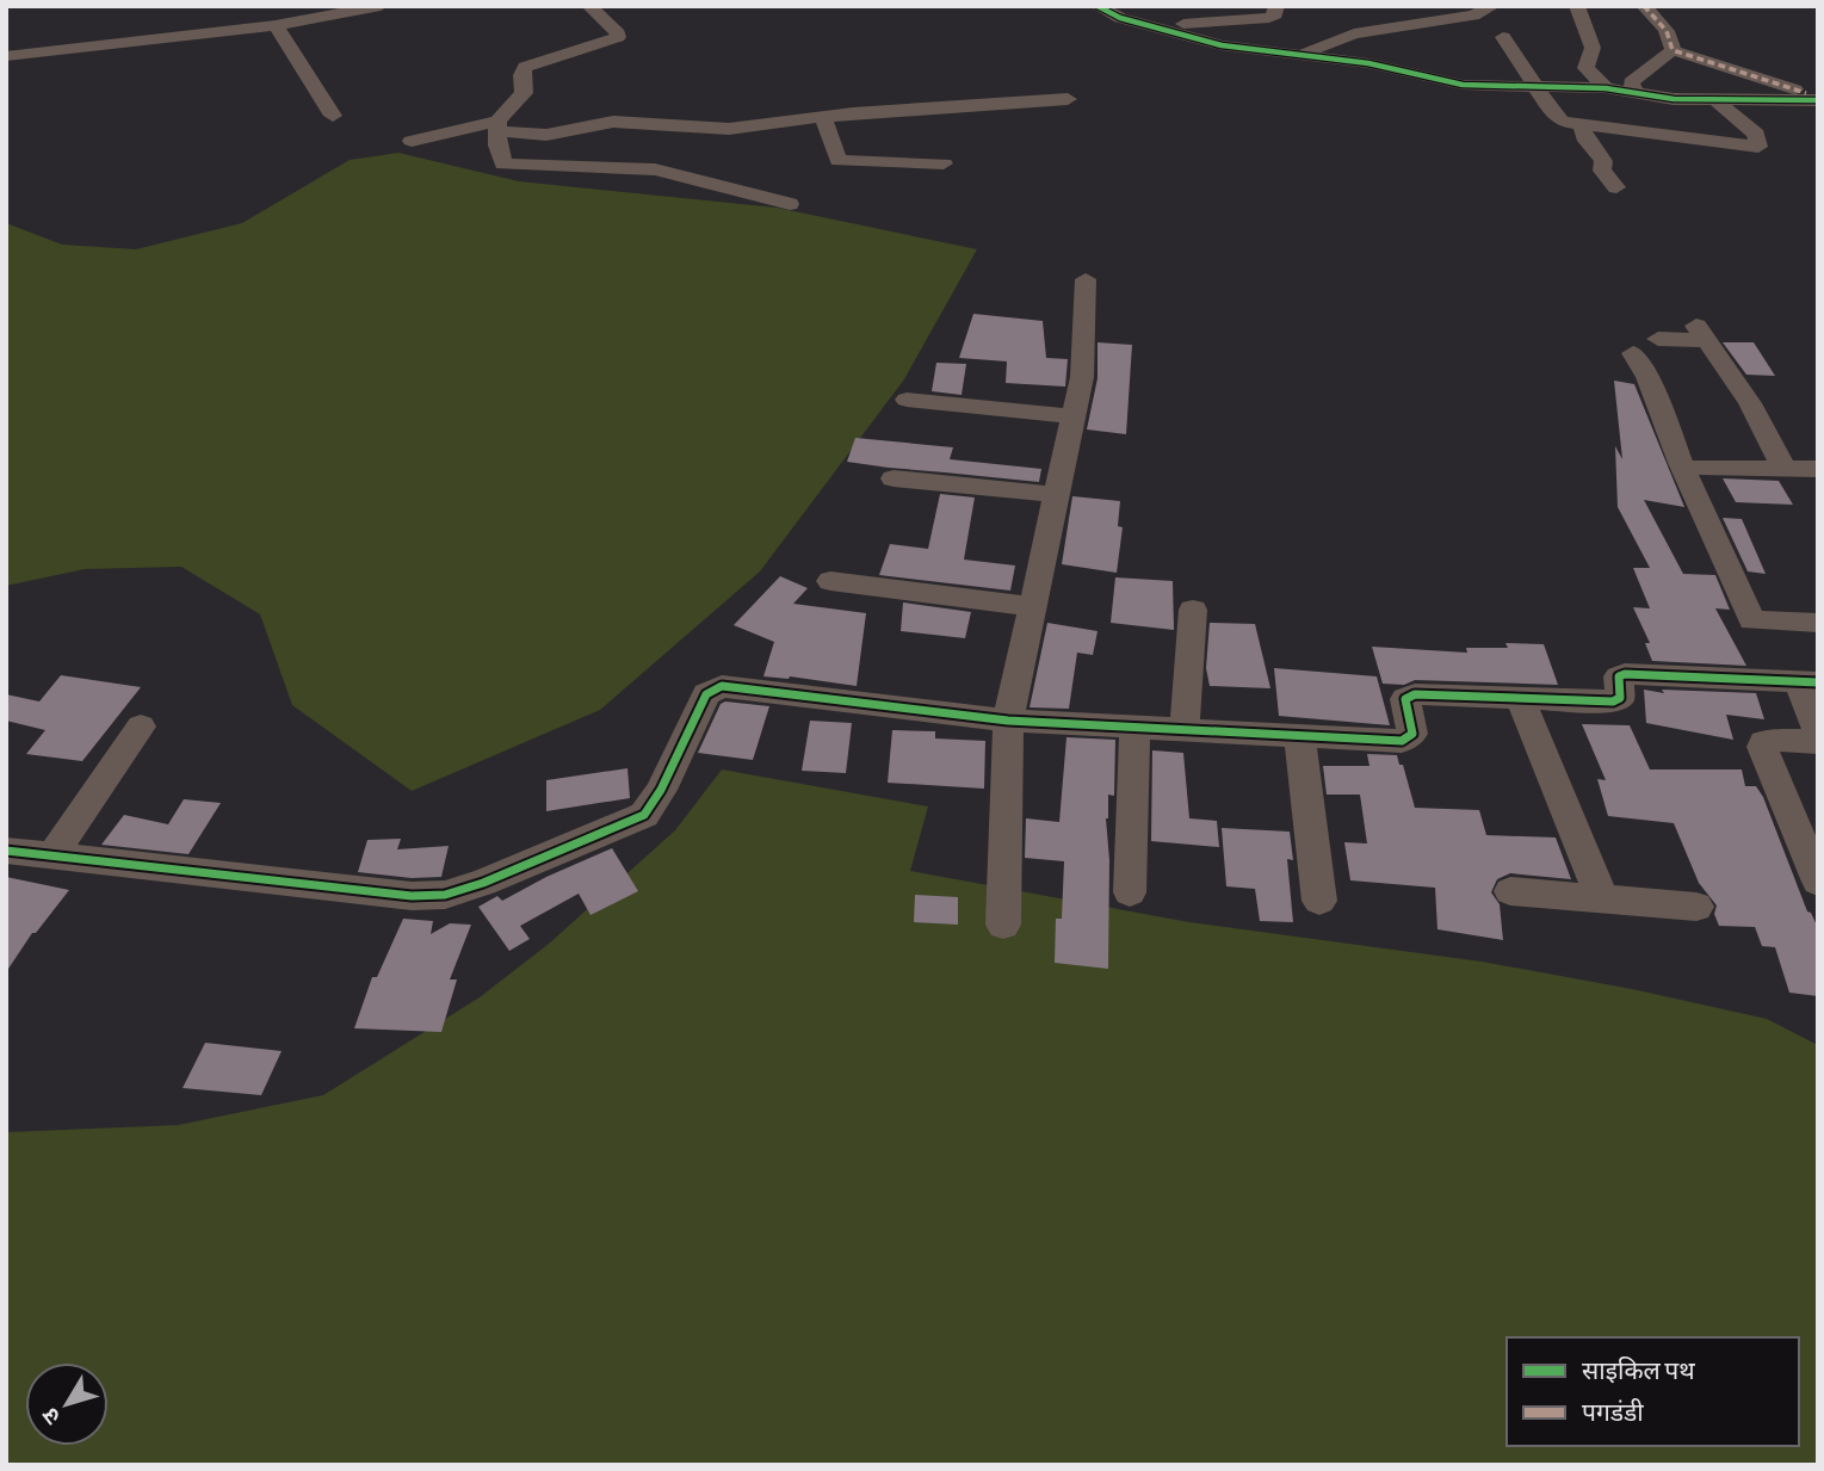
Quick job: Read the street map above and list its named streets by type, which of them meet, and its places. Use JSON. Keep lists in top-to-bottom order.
{
  "legend": ["साइकिल पथ", "पगडंडी"],
  "north": "bottom left"
}
